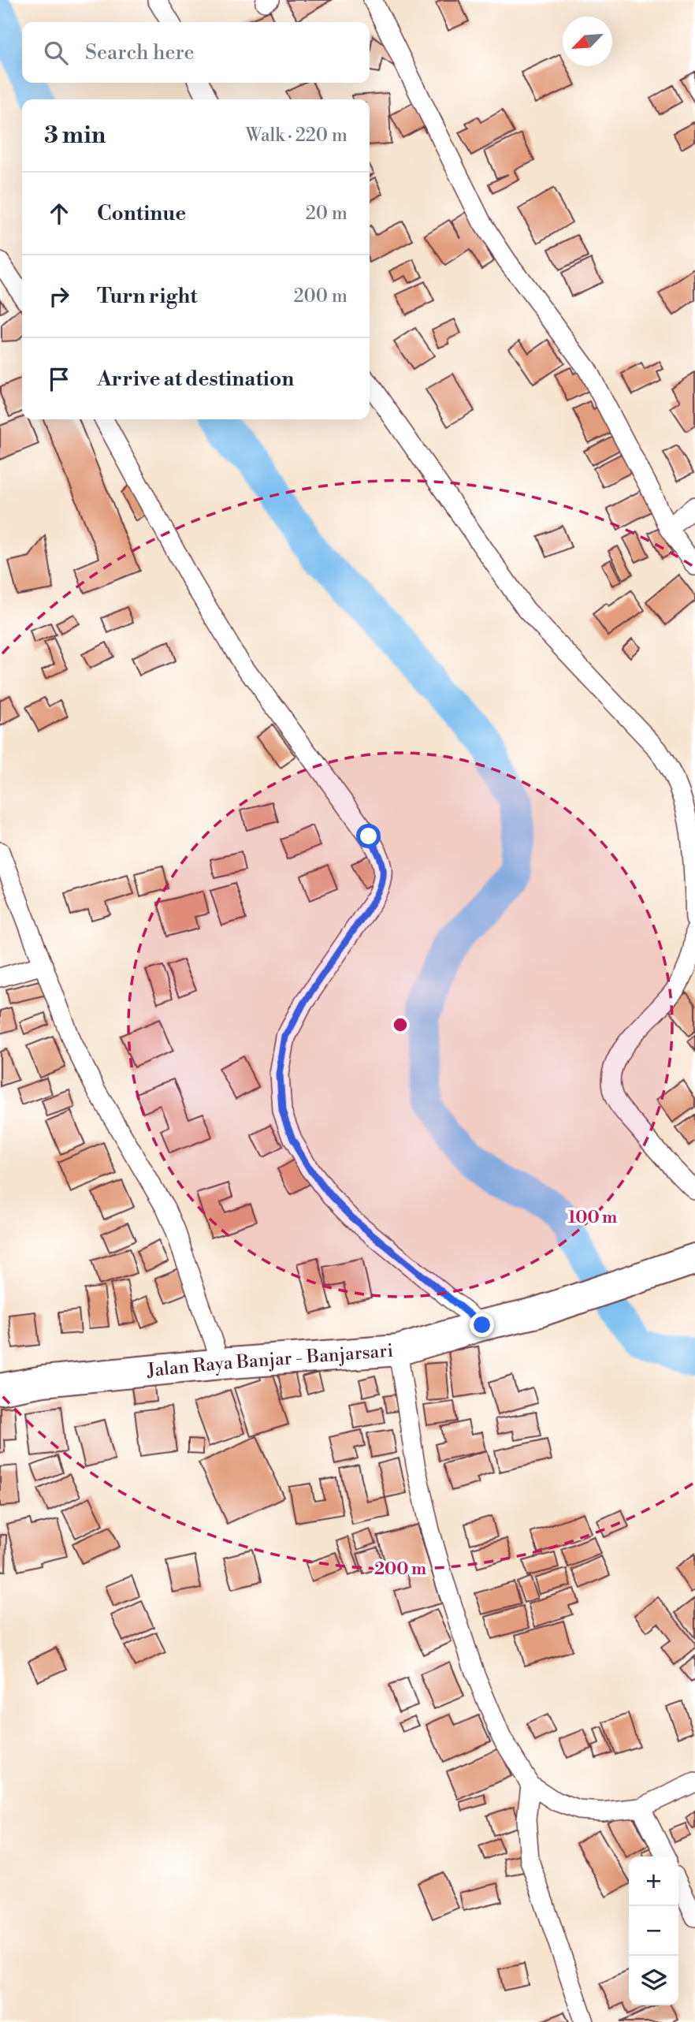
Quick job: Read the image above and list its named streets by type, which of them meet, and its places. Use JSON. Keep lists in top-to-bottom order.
{
  "streets": {
    "highway": ["Jalan Raya Banjar - Banjarsari"]
  },
  "north": "bottom left",
  "page": {
    "search": "Search here",
    "heading": ["3 min", "Walk · 220 m"],
    "list": [
      ["Continue", "20 m"],
      ["Turn right", "200 m"],
      "Arrive at destination"
    ],
    "map_buttons": ["+", "−"]
  },
  "rings": ["100 m", "200 m"]
}
